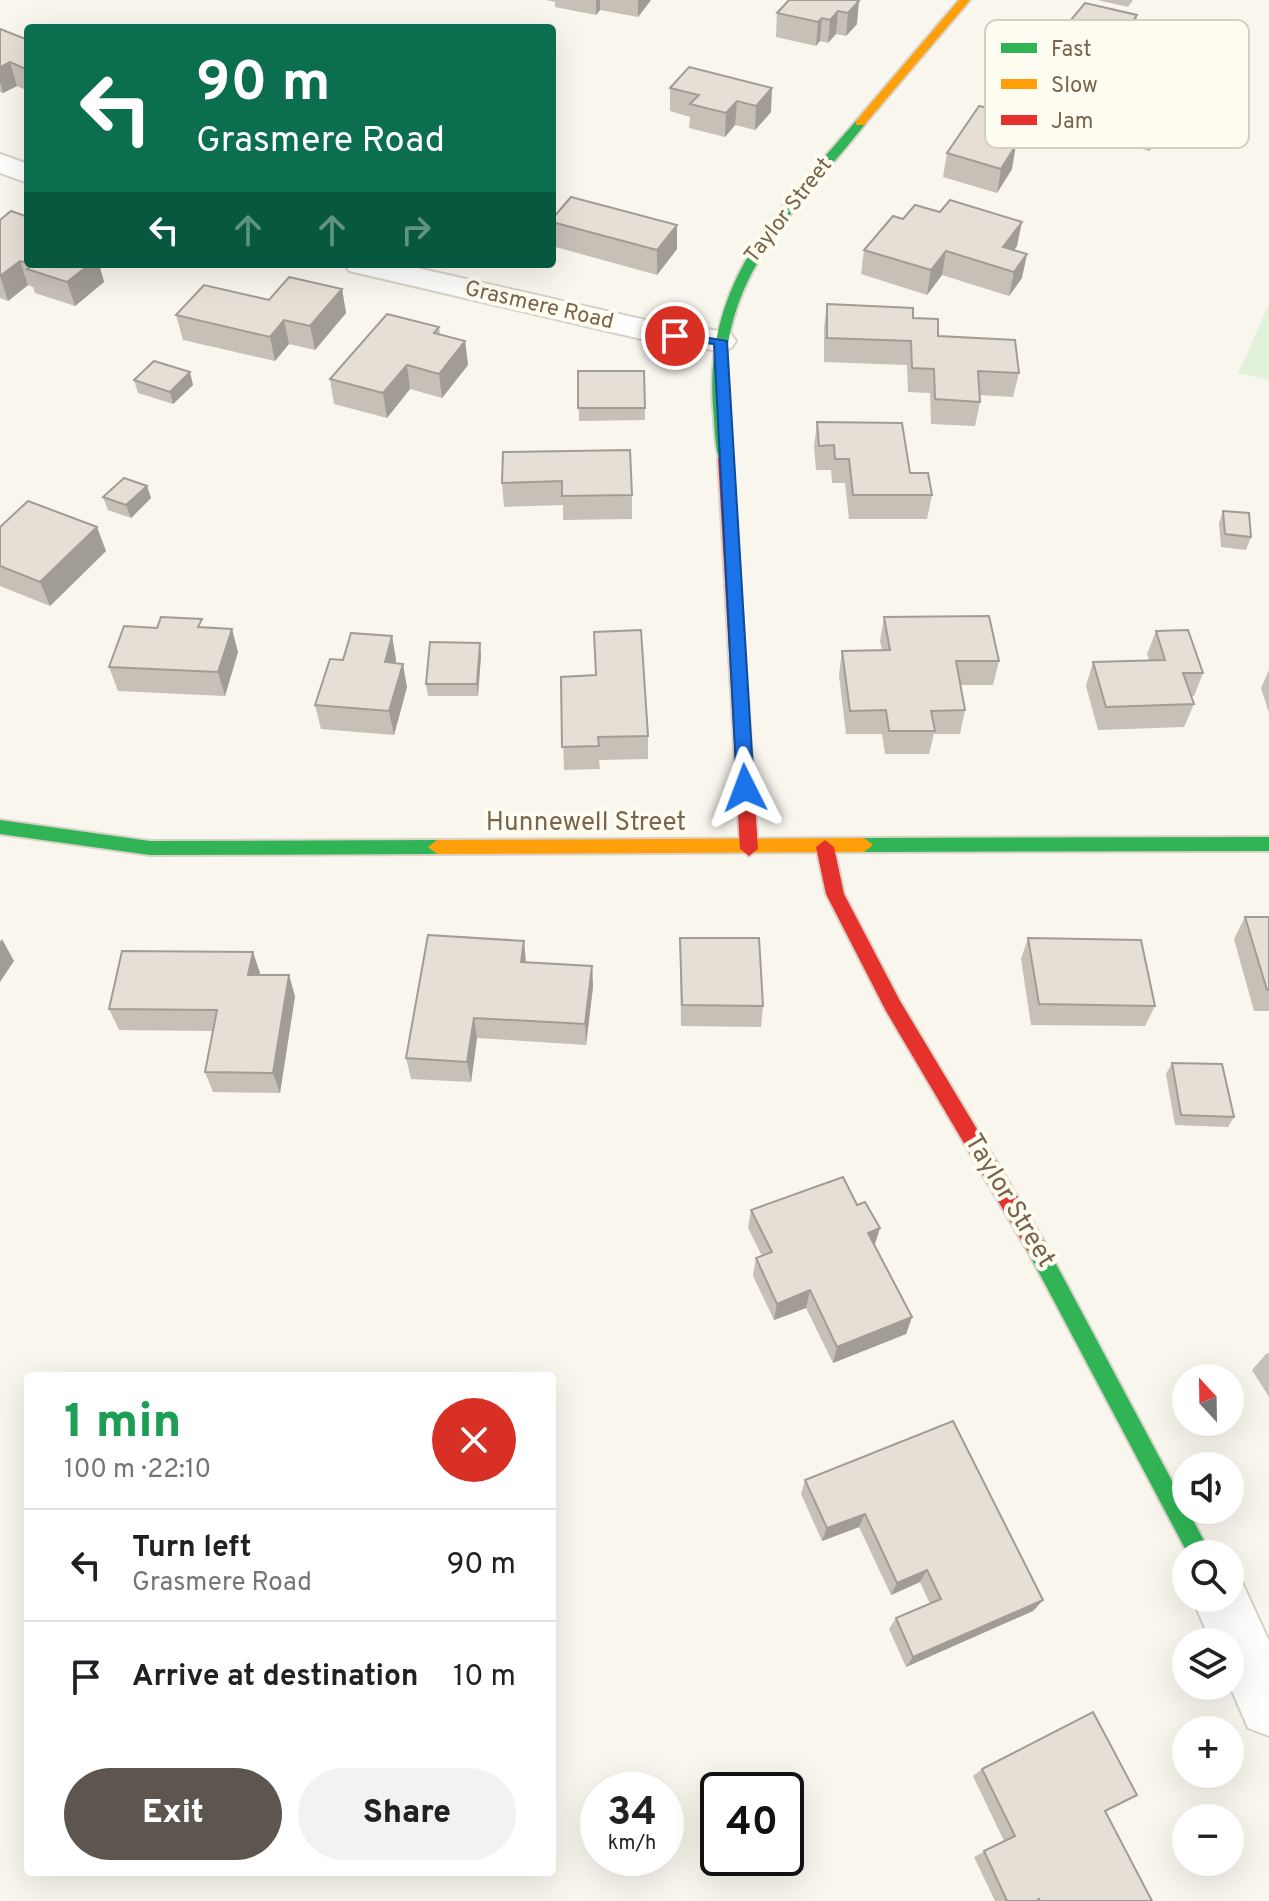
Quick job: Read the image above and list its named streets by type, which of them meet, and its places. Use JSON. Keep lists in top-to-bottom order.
{
  "streets": {
    "street": ["Taylor Street", "Grasmere Road", "Hunnewell Street"]
  },
  "crossings": [
    ["Taylor Street", "Grasmere Road"],
    ["Taylor Street", "Hunnewell Street"]
  ],
  "legend": ["Fast", "Slow", "Jam"],
  "north": "top",
  "page": {
    "turn": ["90 m", "Grasmere Road"],
    "map_buttons": ["+", "−"],
    "heading": ["1 min", "100 m · 22:10"],
    "list": [
      {
        "name": "Turn left",
        "note": "Grasmere Road",
        "value": "90 m"
      },
      {
        "name": "Arrive at destination",
        "value": "10 m"
      }
    ],
    "buttons": ["Exit", "Share"],
    "speed": "34 km/h",
    "limit": "40"
  }
}
